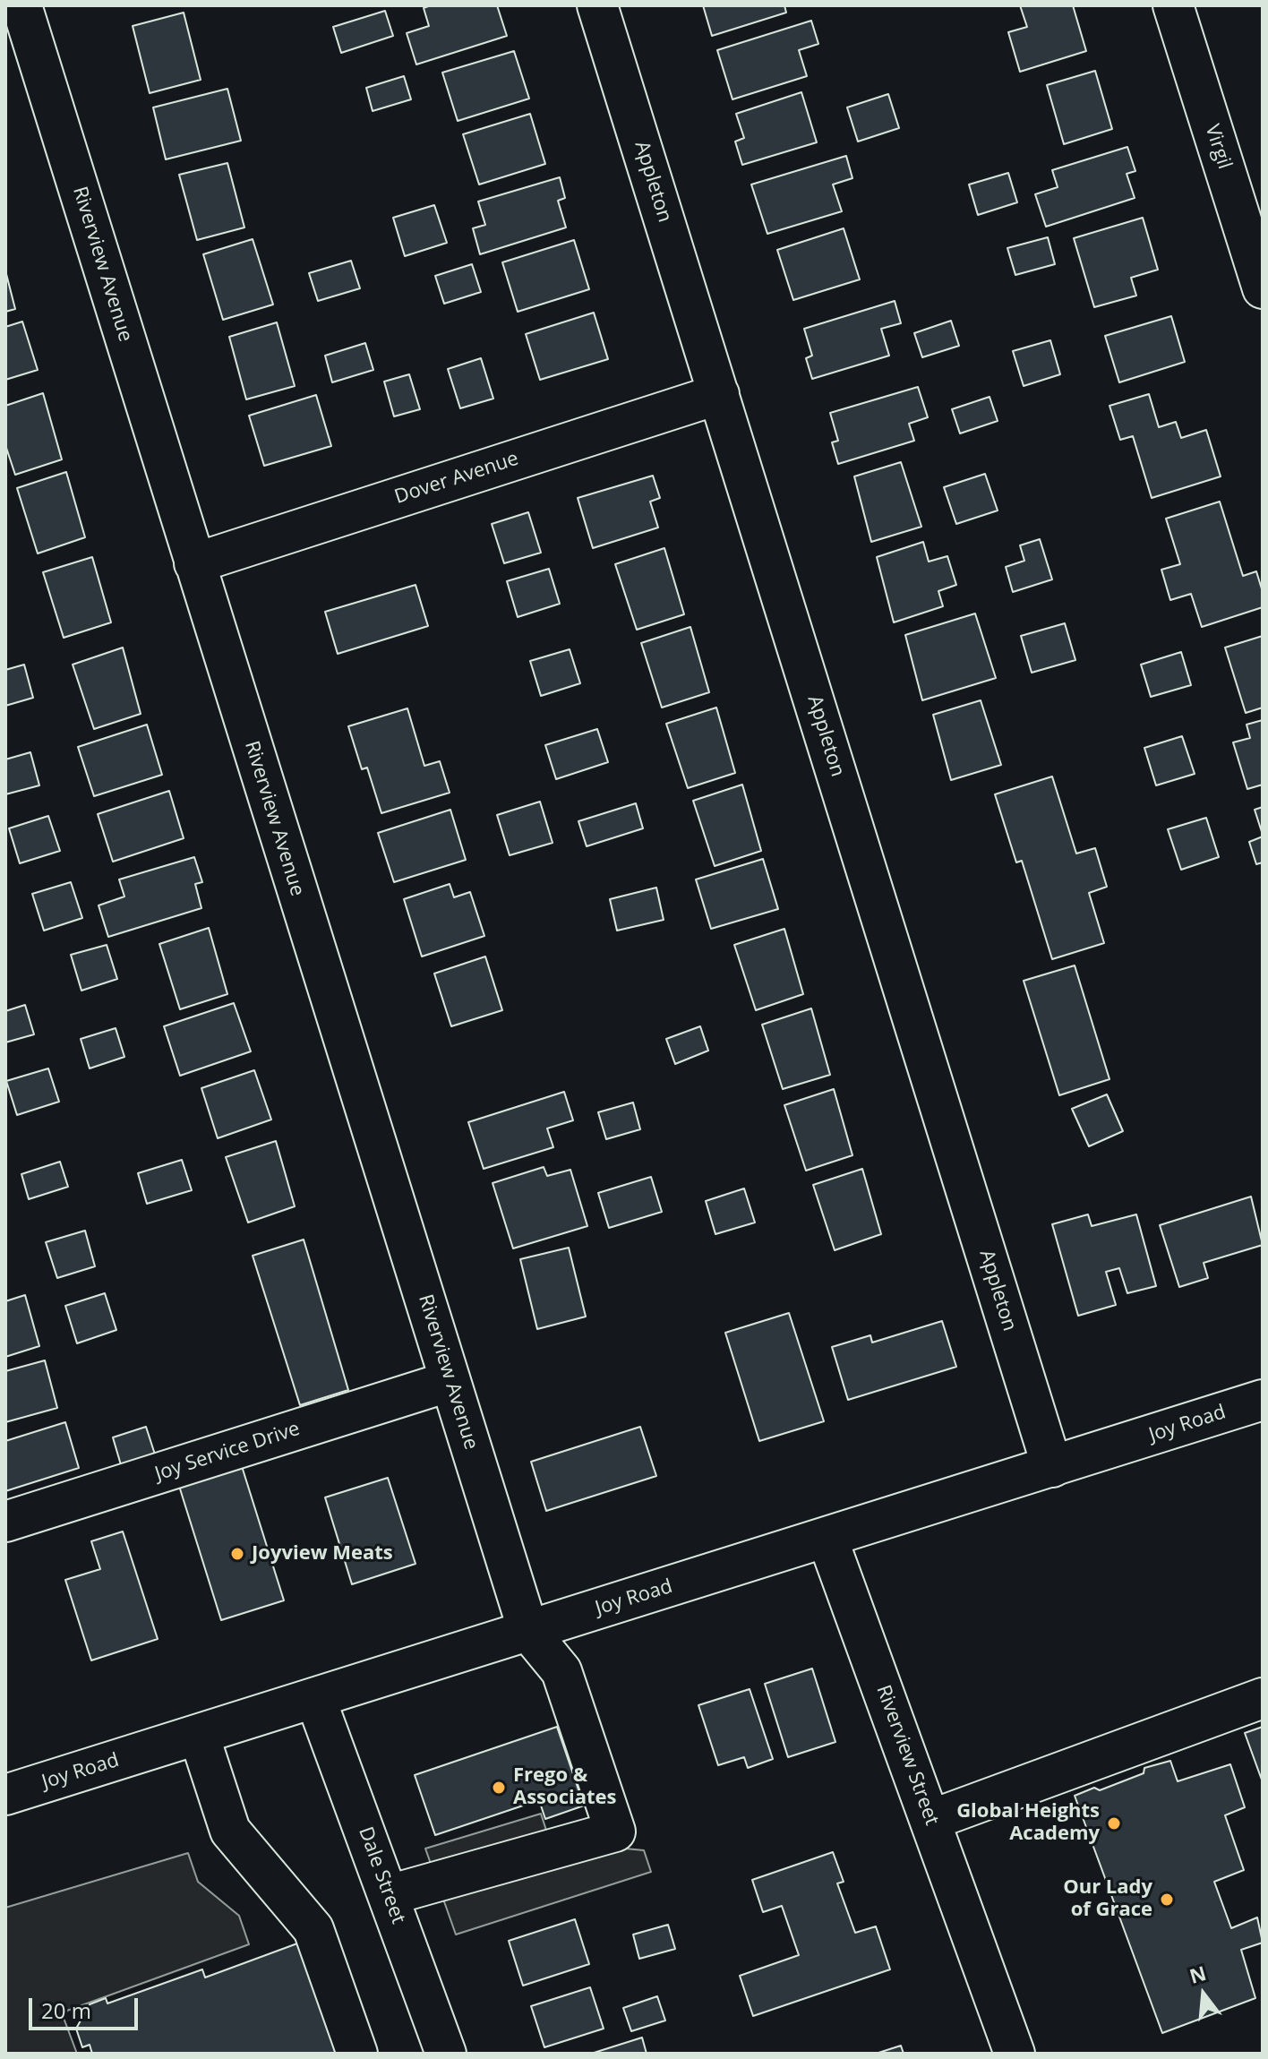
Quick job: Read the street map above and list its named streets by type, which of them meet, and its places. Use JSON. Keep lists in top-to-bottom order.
{
  "streets": {
    "street": [
      "Virgil",
      "Appleton",
      "Riverview Avenue",
      "Dover Avenue",
      "Joy Road",
      "Joy Service Drive",
      "Riverview Street",
      "Dale Street"
    ]
  },
  "crossings": [
    ["Appleton", "Dover Avenue"],
    ["Appleton", "Joy Road"],
    ["Riverview Avenue", "Dover Avenue"],
    ["Riverview Avenue", "Joy Road"],
    ["Riverview Avenue", "Joy Service Drive"],
    ["Joy Road", "Riverview Street"],
    ["Joy Road", "Dale Street"]
  ],
  "places": [
    "Joyview Meats",
    "Frego & Associates",
    "Global Heights Academy",
    "Our Lady of Grace"
  ],
  "scale_bar": "20 m",
  "north": "top"
}
